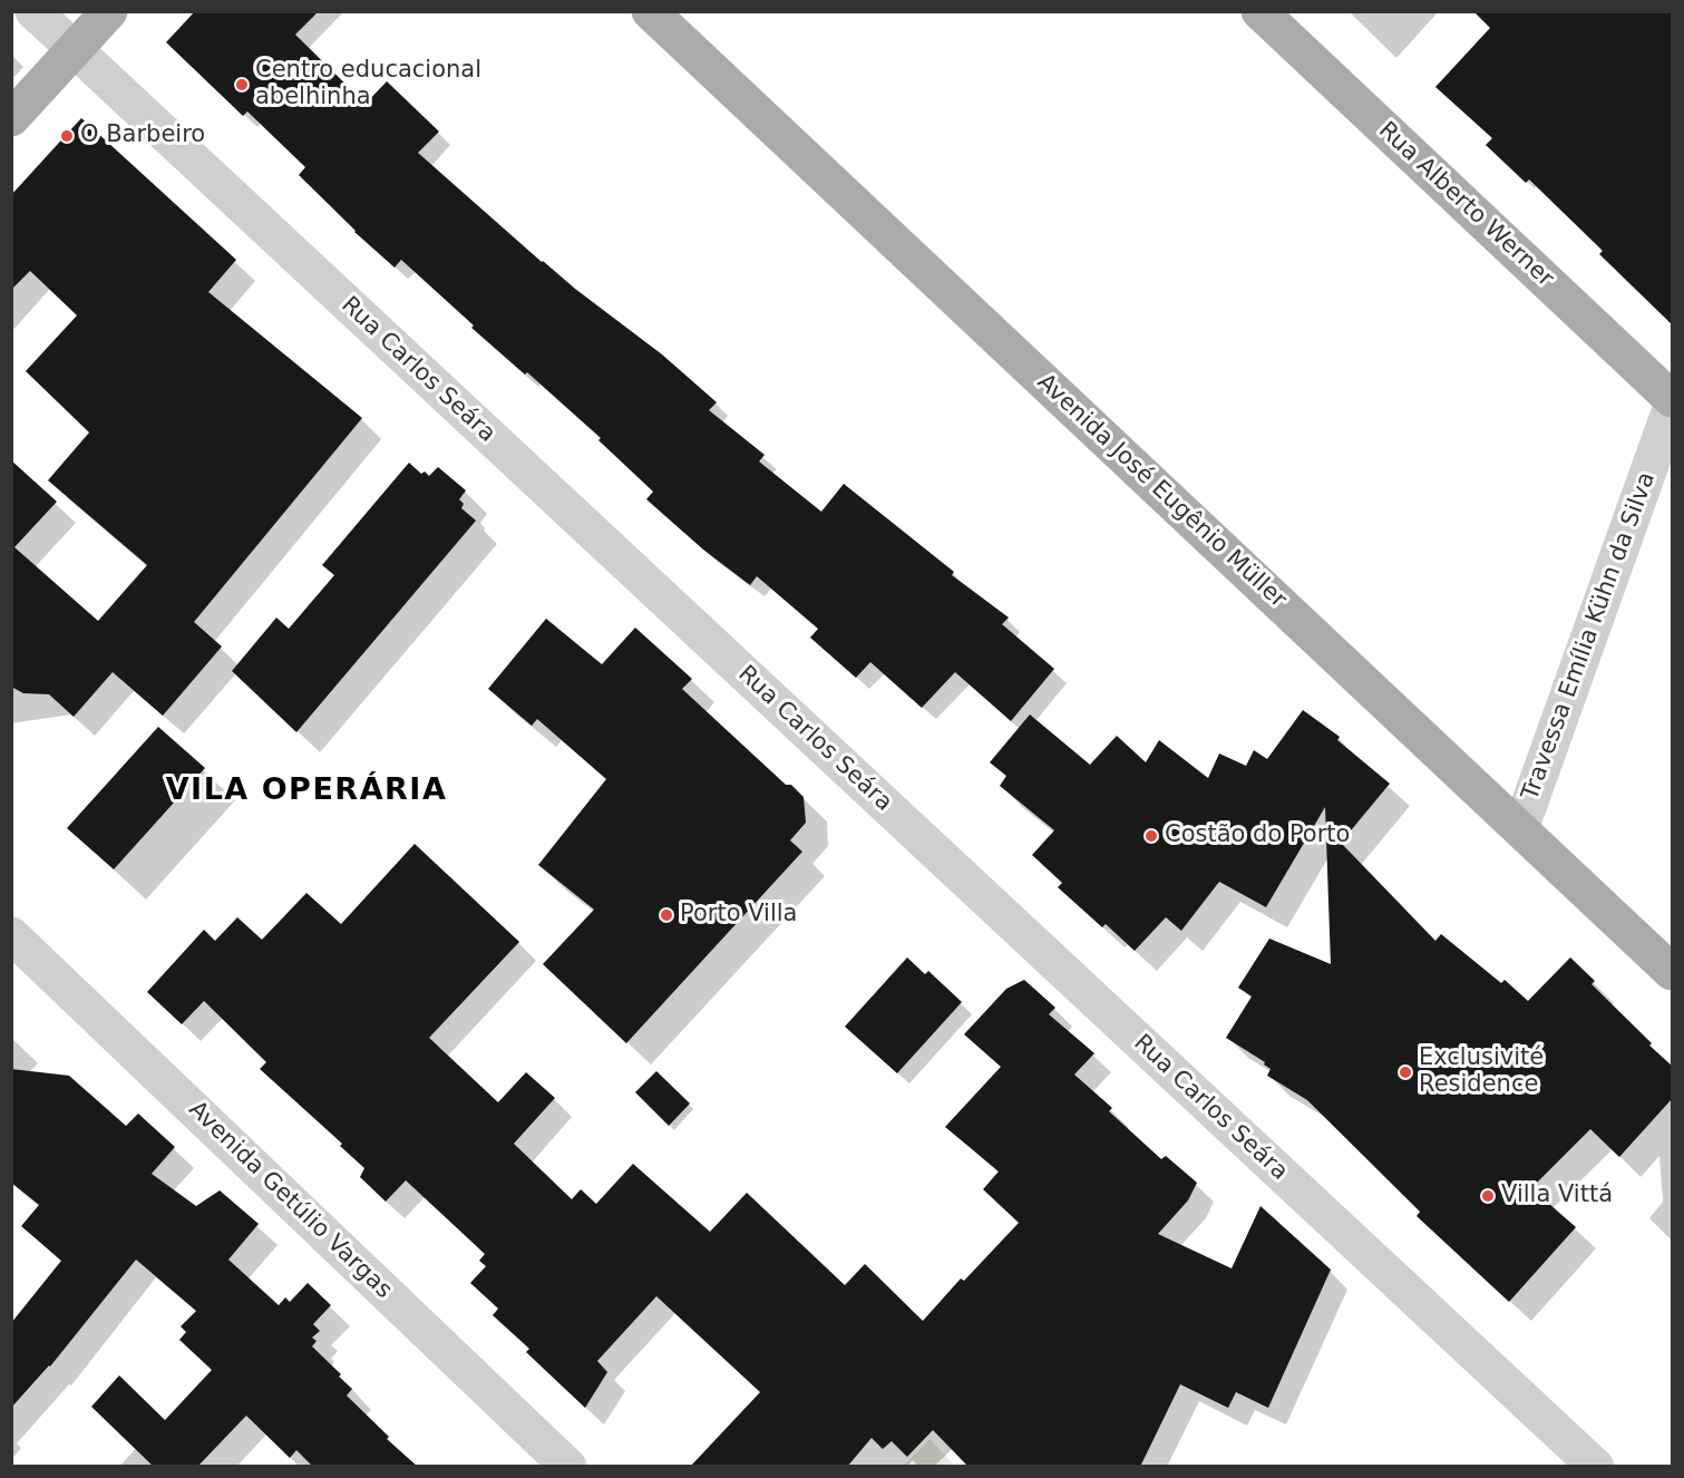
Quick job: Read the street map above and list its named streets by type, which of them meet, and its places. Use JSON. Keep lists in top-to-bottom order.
{
  "streets": {
    "main road": ["Rua Alberto Werner", "Avenida José Eugênio Müller"],
    "street": ["Rua Carlos Seára", "Travessa Emília Kühn da Silva", "Avenida Getúlio Vargas"]
  },
  "crossings": [
    ["Avenida José Eugênio Müller", "Travessa Emília Kühn da Silva"]
  ],
  "districts": ["VILA OPERÁRIA"],
  "places": [
    "Centro educacional abelhinha",
    "O Barbeiro",
    "Costão do Porto",
    "Porto Villa",
    "Exclusivité Residence",
    "Villa Vittá"
  ]
}
